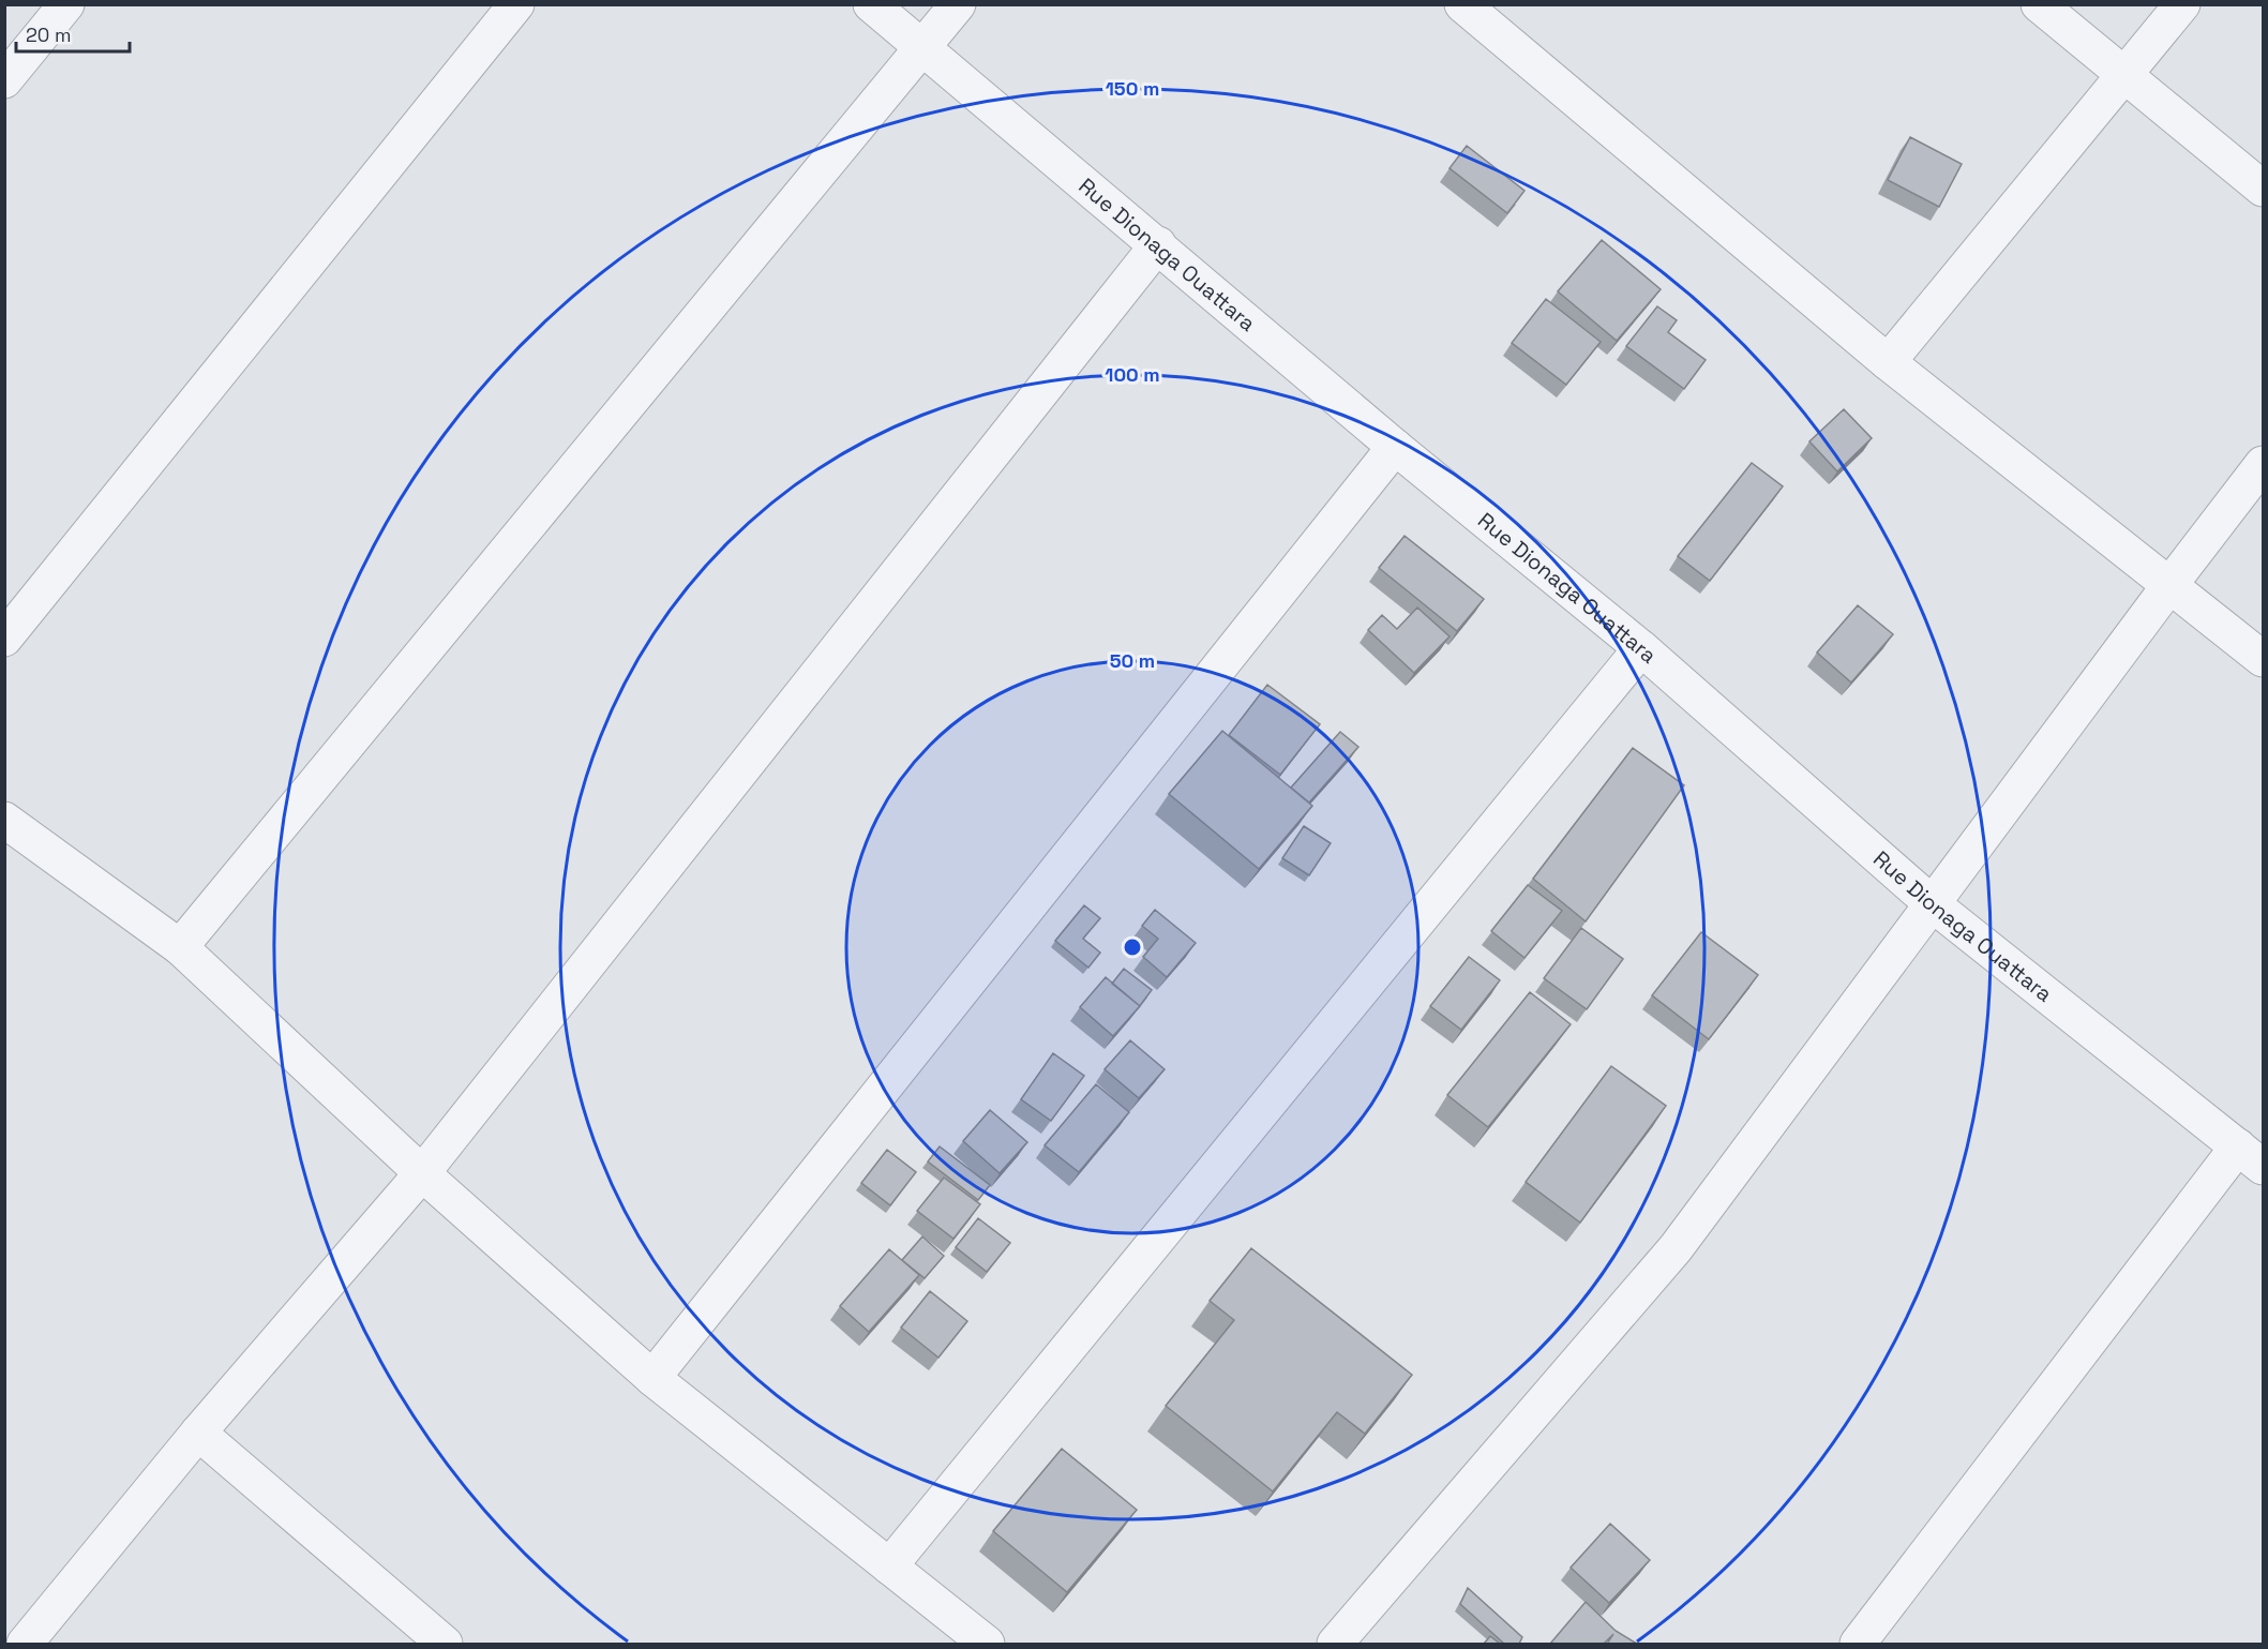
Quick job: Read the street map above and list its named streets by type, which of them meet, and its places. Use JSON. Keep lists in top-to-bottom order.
{
  "streets": {
    "street": ["Rue Dionaga Ouattara"]
  },
  "scale_bar": "20 m",
  "rings": ["150 m", "100 m", "50 m"]
}
